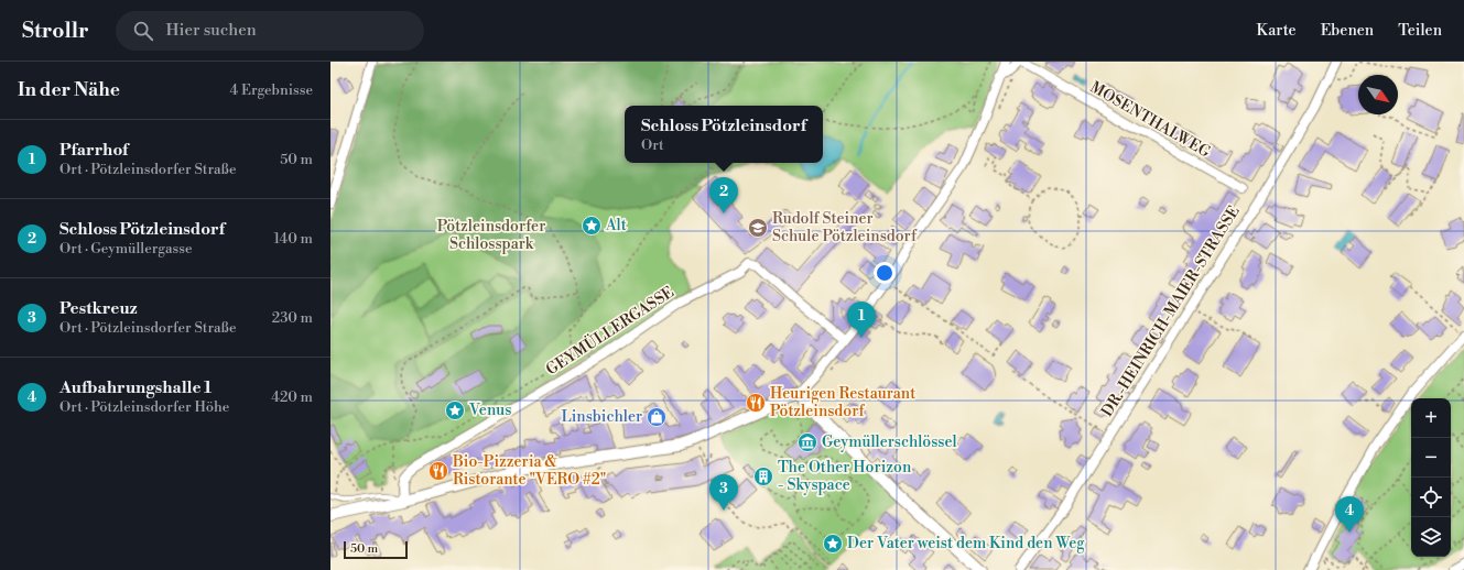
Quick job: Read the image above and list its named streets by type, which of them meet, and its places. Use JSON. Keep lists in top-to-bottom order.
{
  "streets": {
    "street": ["MOSENTHALWEG", "DR.-HEINRICH-MAIER-STRASSE", "GEYMÜLLERGASSE"]
  },
  "parks": ["Pötzleinsdorfer Schlosspark"],
  "places": {
    "place": ["Alt", "Venus", "Der Vater weist dem Kind den Weg"],
    "school or university": ["Rudolf Steiner Schule Pötzleinsdorf"],
    "restaurant": ["Heurigen Restaurant Pötzleinsdorf", "Bio-Pizzeria & Ristorante \"VERO #2\""],
    "shop": ["Linsbichler"],
    "museum": ["Geymüllerschlössel"],
    "building": ["The Other Horizon - Skyspace"]
  },
  "scale_bar": "50 m",
  "north": "bottom right",
  "page": {
    "header": "Strollr",
    "search": "Hier suchen",
    "nav": ["Karte", "Ebenen", "Teilen"],
    "heading": ["In der Nähe", "4 Ergebnisse"],
    "popup": ["Schloss Pötzleinsdorf", "Ort"],
    "list": [
      {
        "mark": "1",
        "name": "Pfarrhof",
        "note": "Ort · Pötzleinsdorfer Straße",
        "value": "50 m"
      },
      {
        "mark": "2",
        "name": "Schloss Pötzleinsdorf",
        "note": "Ort · Geymüllergasse",
        "value": "140 m"
      },
      {
        "mark": "3",
        "name": "Pestkreuz",
        "note": "Ort · Pötzleinsdorfer Straße",
        "value": "230 m"
      },
      {
        "mark": "4",
        "name": "Aufbahrungshalle 1",
        "note": "Ort · Pötzleinsdorfer Höhe",
        "value": "420 m"
      }
    ],
    "pins": [
      "2",
      "1",
      "3",
      "4"
    ],
    "map_buttons": ["+", "−"],
    "scale": "50 m"
  }
}
